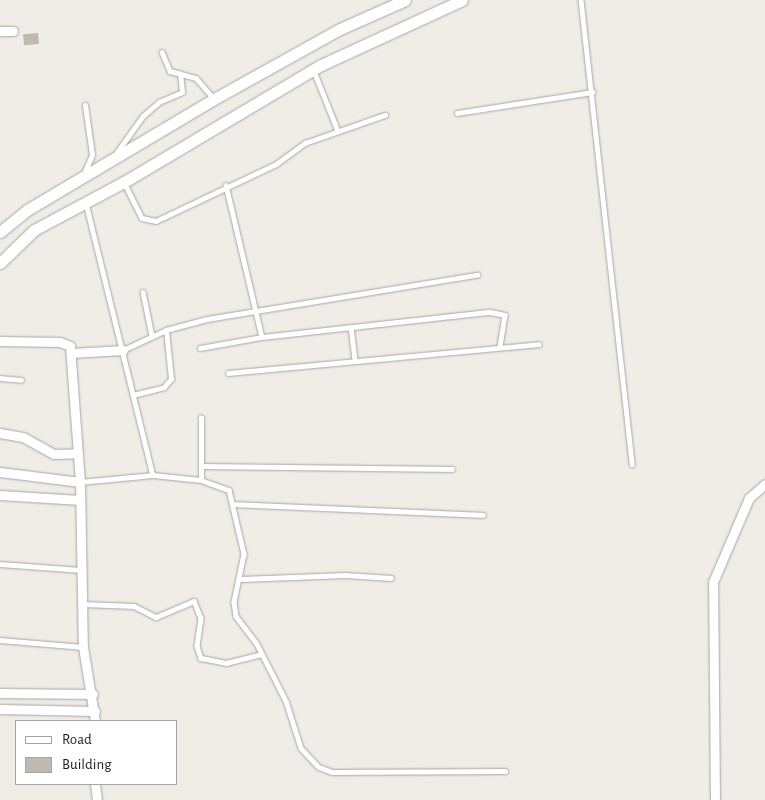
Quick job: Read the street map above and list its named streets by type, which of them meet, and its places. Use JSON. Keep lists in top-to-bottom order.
{
  "legend": ["Road", "Building"]
}
